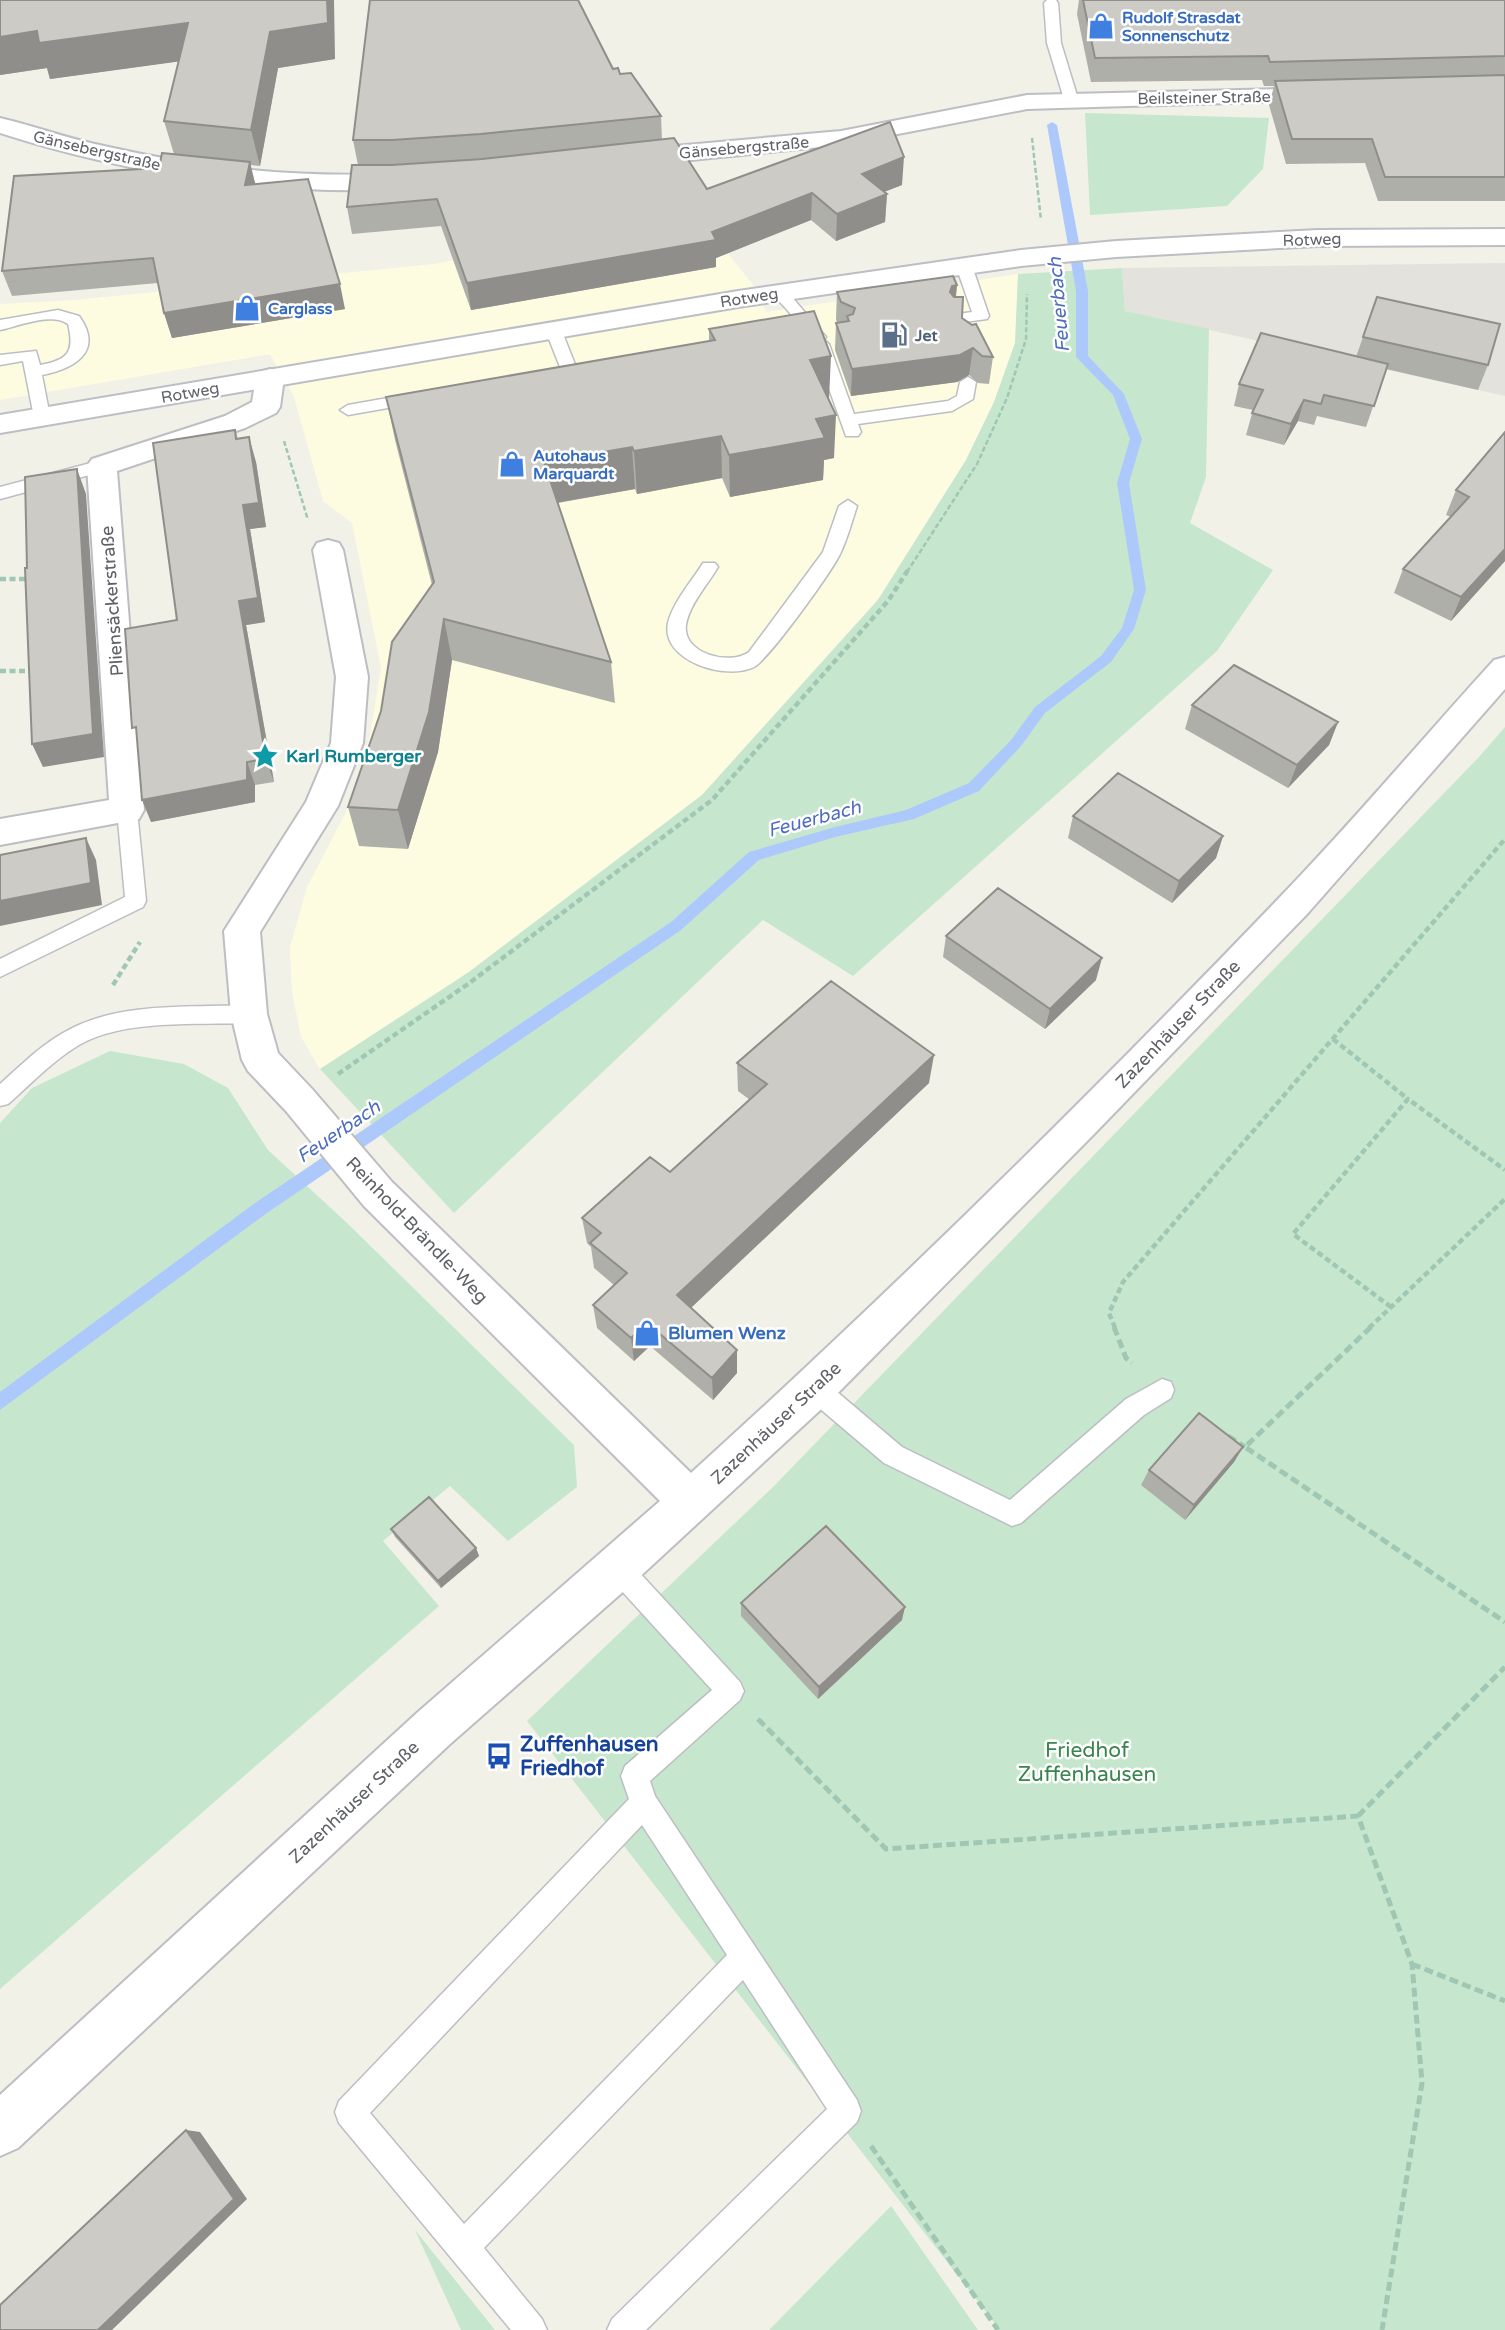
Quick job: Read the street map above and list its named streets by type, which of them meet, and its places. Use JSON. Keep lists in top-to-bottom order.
{
  "streets": {
    "street": [
      "Beilsteiner Straße",
      "Gänsebergstraße",
      "Rotweg",
      "Pliensäckerstraße",
      "Zazenhäuser Straße",
      "Reinhold-Brändle-Weg"
    ]
  },
  "crossings": [
    ["Beilsteiner Straße", "Gänsebergstraße"],
    ["Zazenhäuser Straße", "Reinhold-Brändle-Weg"]
  ],
  "water": ["Feuerbach"],
  "parks": ["Friedhof Zuffenhausen"],
  "places": {
    "shop": [
      "Rudolf Strasdat Sonnenschutz",
      "Carglass",
      "Autohaus Marquardt",
      "Blumen Wenz"
    ],
    "fuel station": ["Jet"],
    "place": ["Karl Rumberger"],
    "bus stop": ["Zuffenhausen Friedhof"]
  }
}
